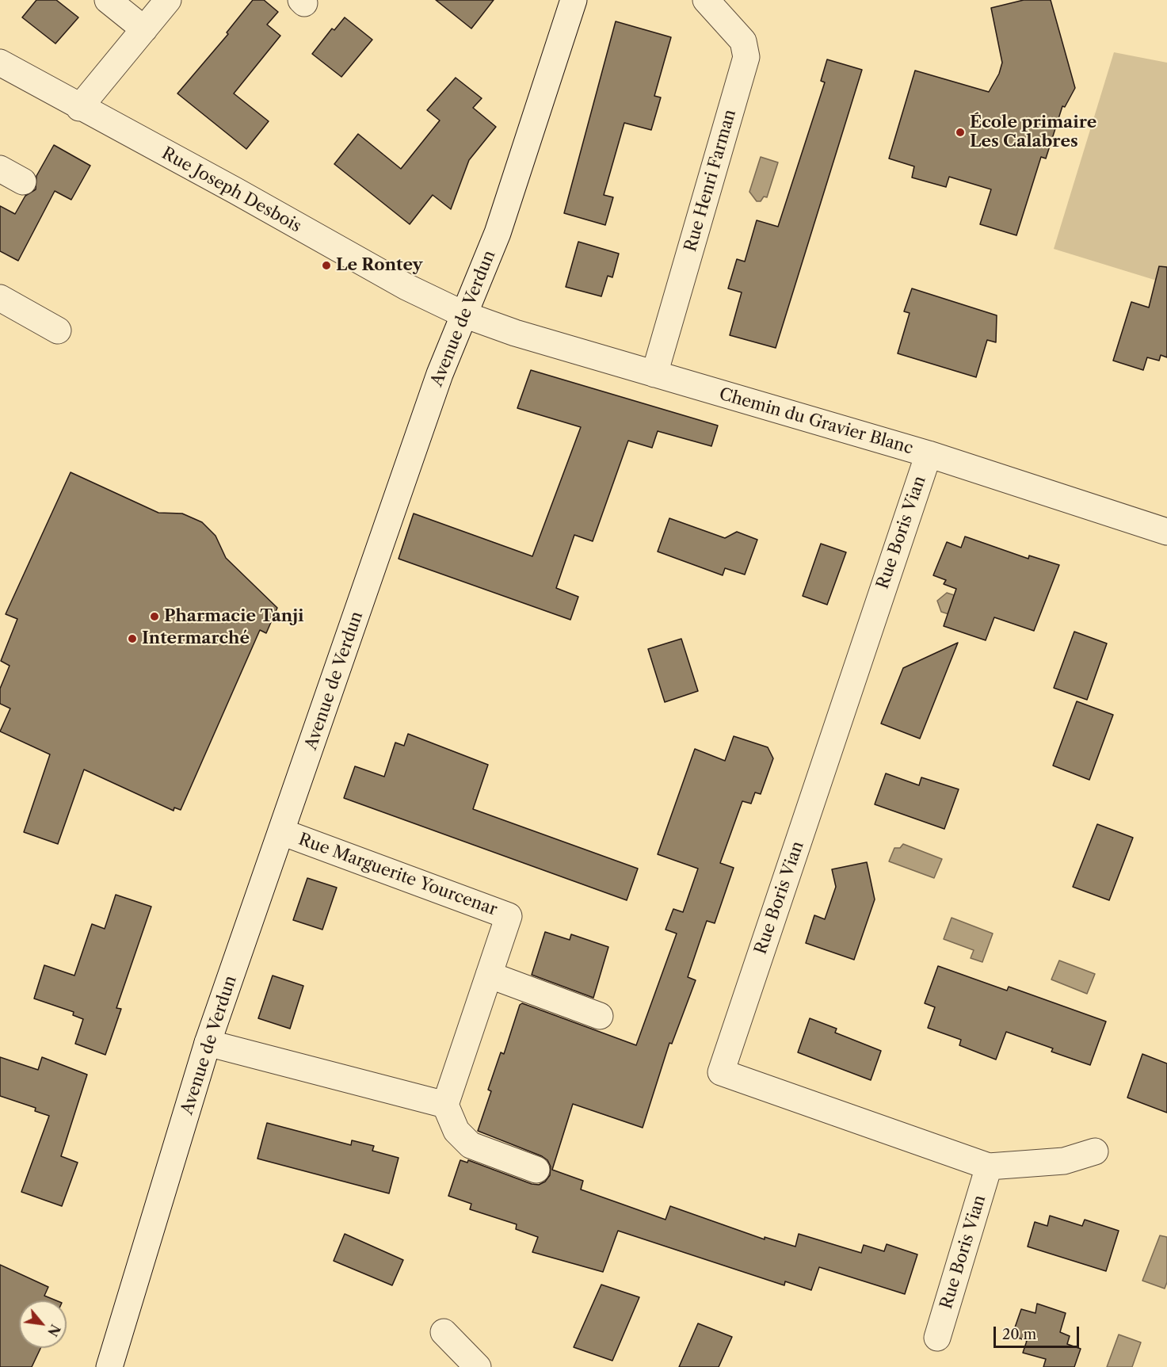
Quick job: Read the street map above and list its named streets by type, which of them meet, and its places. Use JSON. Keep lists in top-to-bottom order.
{
  "streets": {
    "street": [
      "Rue Henri Farman",
      "Rue Joseph Desbois",
      "Avenue de Verdun",
      "Chemin du Gravier Blanc",
      "Rue Boris Vian",
      "Rue Marguerite Yourcenar"
    ]
  },
  "crossings": [
    ["Rue Henri Farman", "Chemin du Gravier Blanc"],
    ["Rue Joseph Desbois", "Avenue de Verdun"],
    ["Rue Joseph Desbois", "Chemin du Gravier Blanc"],
    ["Avenue de Verdun", "Chemin du Gravier Blanc"],
    ["Avenue de Verdun", "Rue Marguerite Yourcenar"],
    ["Chemin du Gravier Blanc", "Rue Boris Vian"]
  ],
  "places": [
    "École primaire Les Calabres",
    "Le Rontey",
    "Pharmacie Tanji",
    "Intermarché"
  ],
  "scale_bar": "20 m",
  "north": "bottom right"
}
